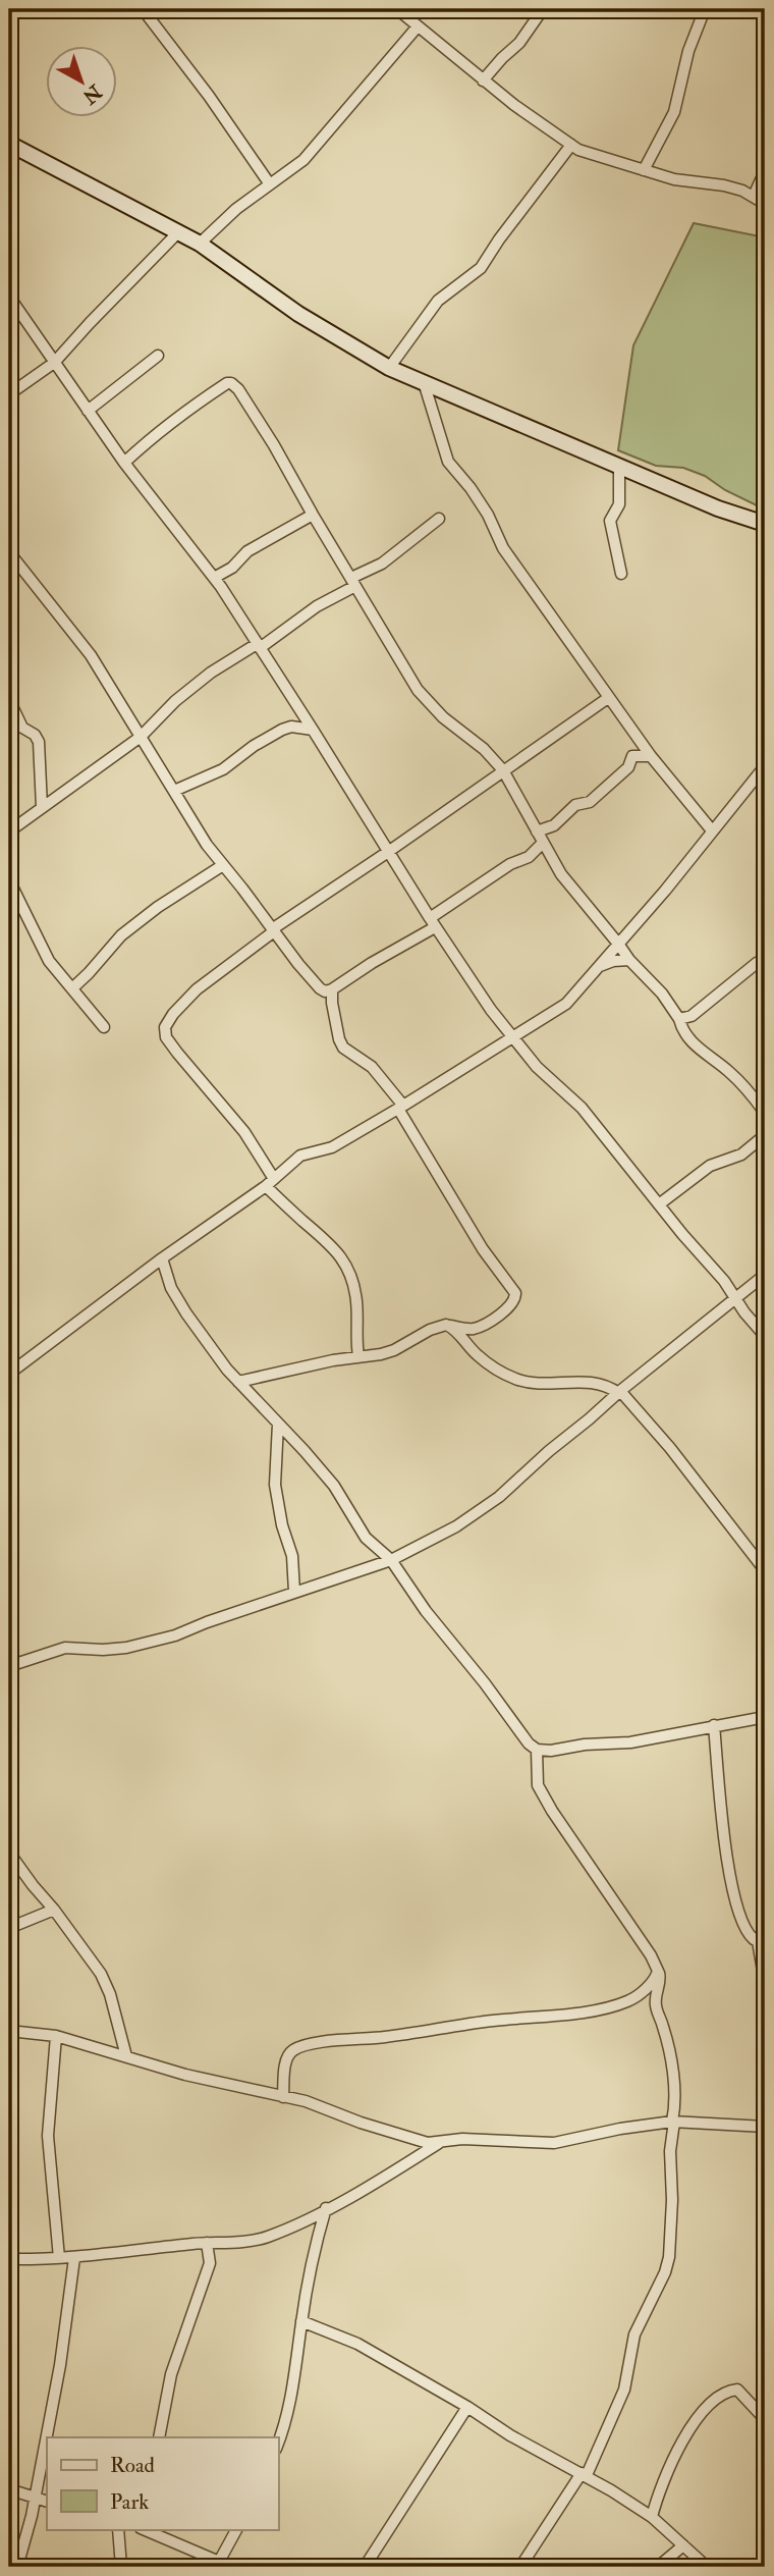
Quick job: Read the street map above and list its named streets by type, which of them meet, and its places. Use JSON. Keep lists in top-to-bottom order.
{
  "legend": ["Road", "Park"],
  "north": "bottom right"
}
